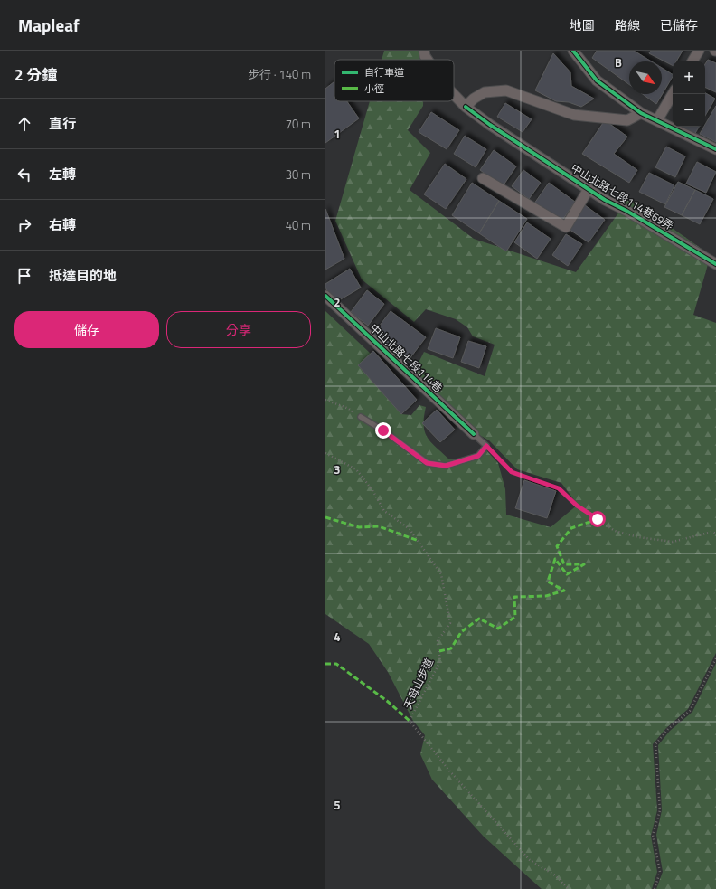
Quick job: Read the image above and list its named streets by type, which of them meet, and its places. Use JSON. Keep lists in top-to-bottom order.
{
  "streets": {
    "street": ["中山北路七段114巷69弄", "中山北路七段114巷"],
    "path": ["天母山步道"]
  },
  "legend": ["自行車道", "小徑"],
  "north": "bottom right",
  "page": {
    "header": "Mapleaf",
    "nav": ["地圖", "路線", "已儲存"],
    "heading": ["2 分鐘", "步行 · 140 m"],
    "map_buttons": ["+", "−"],
    "list": [
      ["直行", "70 m"],
      ["左轉", "30 m"],
      ["右轉", "40 m"],
      "抵達目的地"
    ],
    "buttons": ["儲存", "分享"]
  },
  "grid": {
    "columns": ["B"],
    "rows": [
      "1",
      "2",
      "3",
      "4",
      "5"
    ]
  }
}
